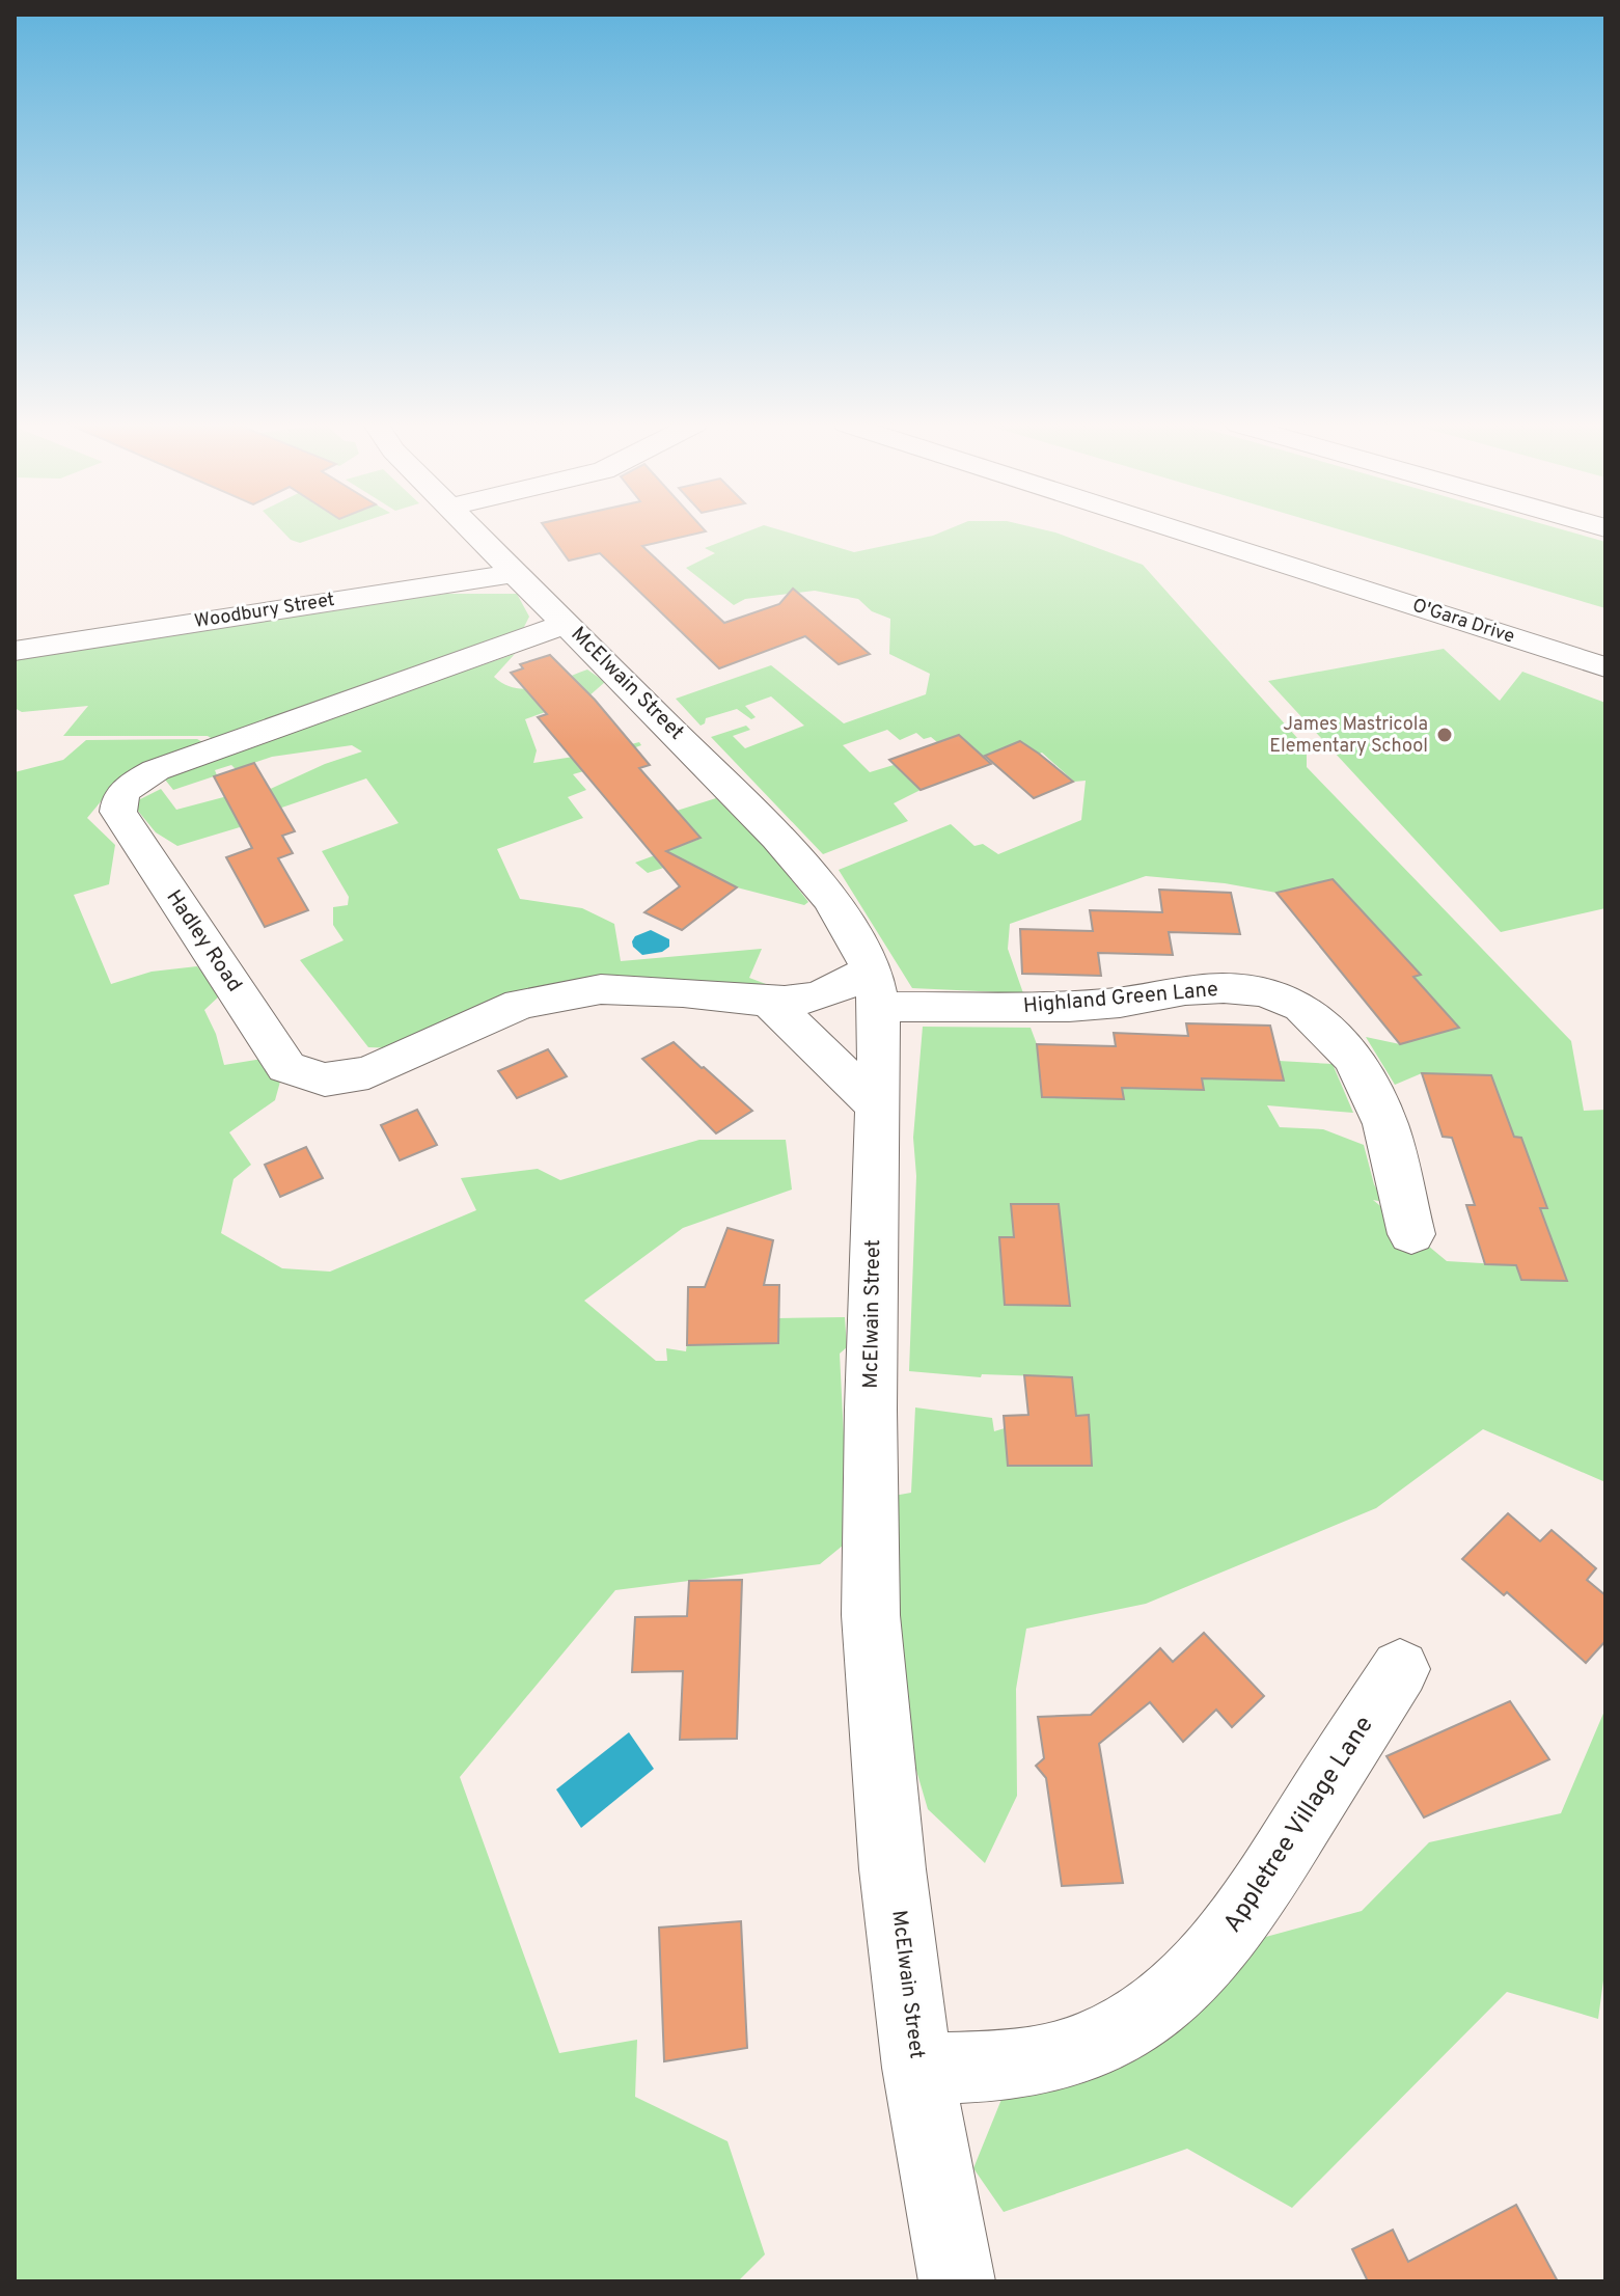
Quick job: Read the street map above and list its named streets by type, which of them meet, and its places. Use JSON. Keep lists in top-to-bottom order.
{
  "streets": {
    "main road": [
      "Woodbury Street",
      "O'Gara Drive",
      "McElwain Street",
      "Hadley Road",
      "Highland Green Lane",
      "Appletree Village Lane"
    ]
  },
  "crossings": [
    ["Woodbury Street", "McElwain Street"],
    ["McElwain Street", "Hadley Road"],
    ["McElwain Street", "Highland Green Lane"],
    ["McElwain Street", "Appletree Village Lane"],
    ["Hadley Road", "Highland Green Lane"]
  ],
  "places": ["James Mastricola Elementary School"]
}
